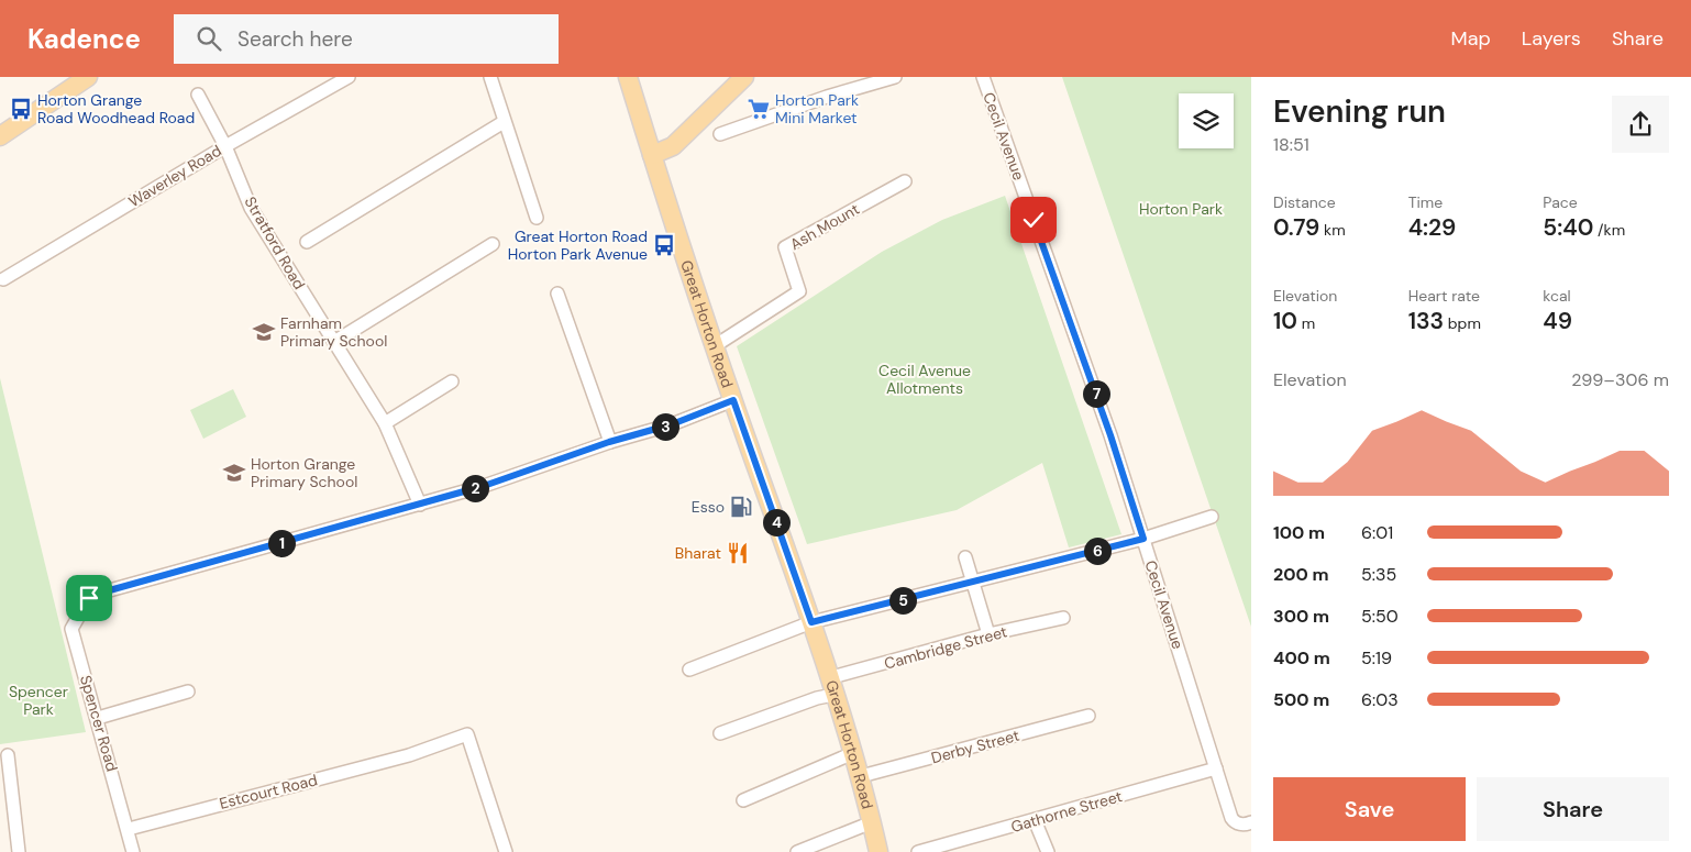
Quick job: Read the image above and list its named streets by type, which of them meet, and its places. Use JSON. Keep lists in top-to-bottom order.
{
  "streets": {
    "main road": ["Great Horton Road"],
    "street": [
      "Cecil Avenue",
      "Waverley Road",
      "Ash Mount",
      "Stratford Road",
      "Cambridge Street",
      "Spencer Road",
      "Derby Street",
      "Estcourt Road",
      "Gathorne Street"
    ]
  },
  "crossings": [
    ["Cecil Avenue", "Gathorne Street"],
    ["Waverley Road", "Stratford Road"],
    ["Ash Mount", "Great Horton Road"],
    ["Stratford Road", "Spencer Road"],
    ["Great Horton Road", "Cambridge Street"],
    ["Great Horton Road", "Derby Street"],
    ["Spencer Road", "Estcourt Road"]
  ],
  "parks": ["Horton Park", "Cecil Avenue Allotments", "Spencer Park"],
  "places": {
    "bus stop": ["Horton Grange Road Woodhead Road", "Great Horton Road Horton Park Avenue"],
    "supermarket": ["Horton Park Mini Market"],
    "school or university": ["Farnham Primary School", "Horton Grange Primary School"],
    "fuel station": ["Esso"],
    "restaurant": ["Bharat"]
  },
  "page": {
    "header": "Kadence",
    "search": "Search here",
    "nav": ["Map", "Layers", "Share"],
    "heading": ["Evening run", "18:51"],
    "stats": [
      ["Distance", "0.79 km"],
      ["Time", "4:29"],
      ["Pace", "5:40 /km"],
      ["Elevation", "10 m"],
      ["Heart rate", "133 bpm"],
      ["kcal", "49"]
    ],
    "chart": ["Elevation", "299–306 m"],
    "pins": [
      "7",
      "3",
      "2",
      "4",
      "1",
      "6",
      "5"
    ],
    "list": [
      {
        "name": "100 m",
        "note": "6:01"
      },
      {
        "name": "200 m",
        "note": "5:35"
      },
      {
        "name": "300 m",
        "note": "5:50"
      },
      {
        "name": "400 m",
        "note": "5:19"
      },
      {
        "name": "500 m",
        "note": "6:03"
      }
    ],
    "buttons": ["Save", "Share"]
  }
}
